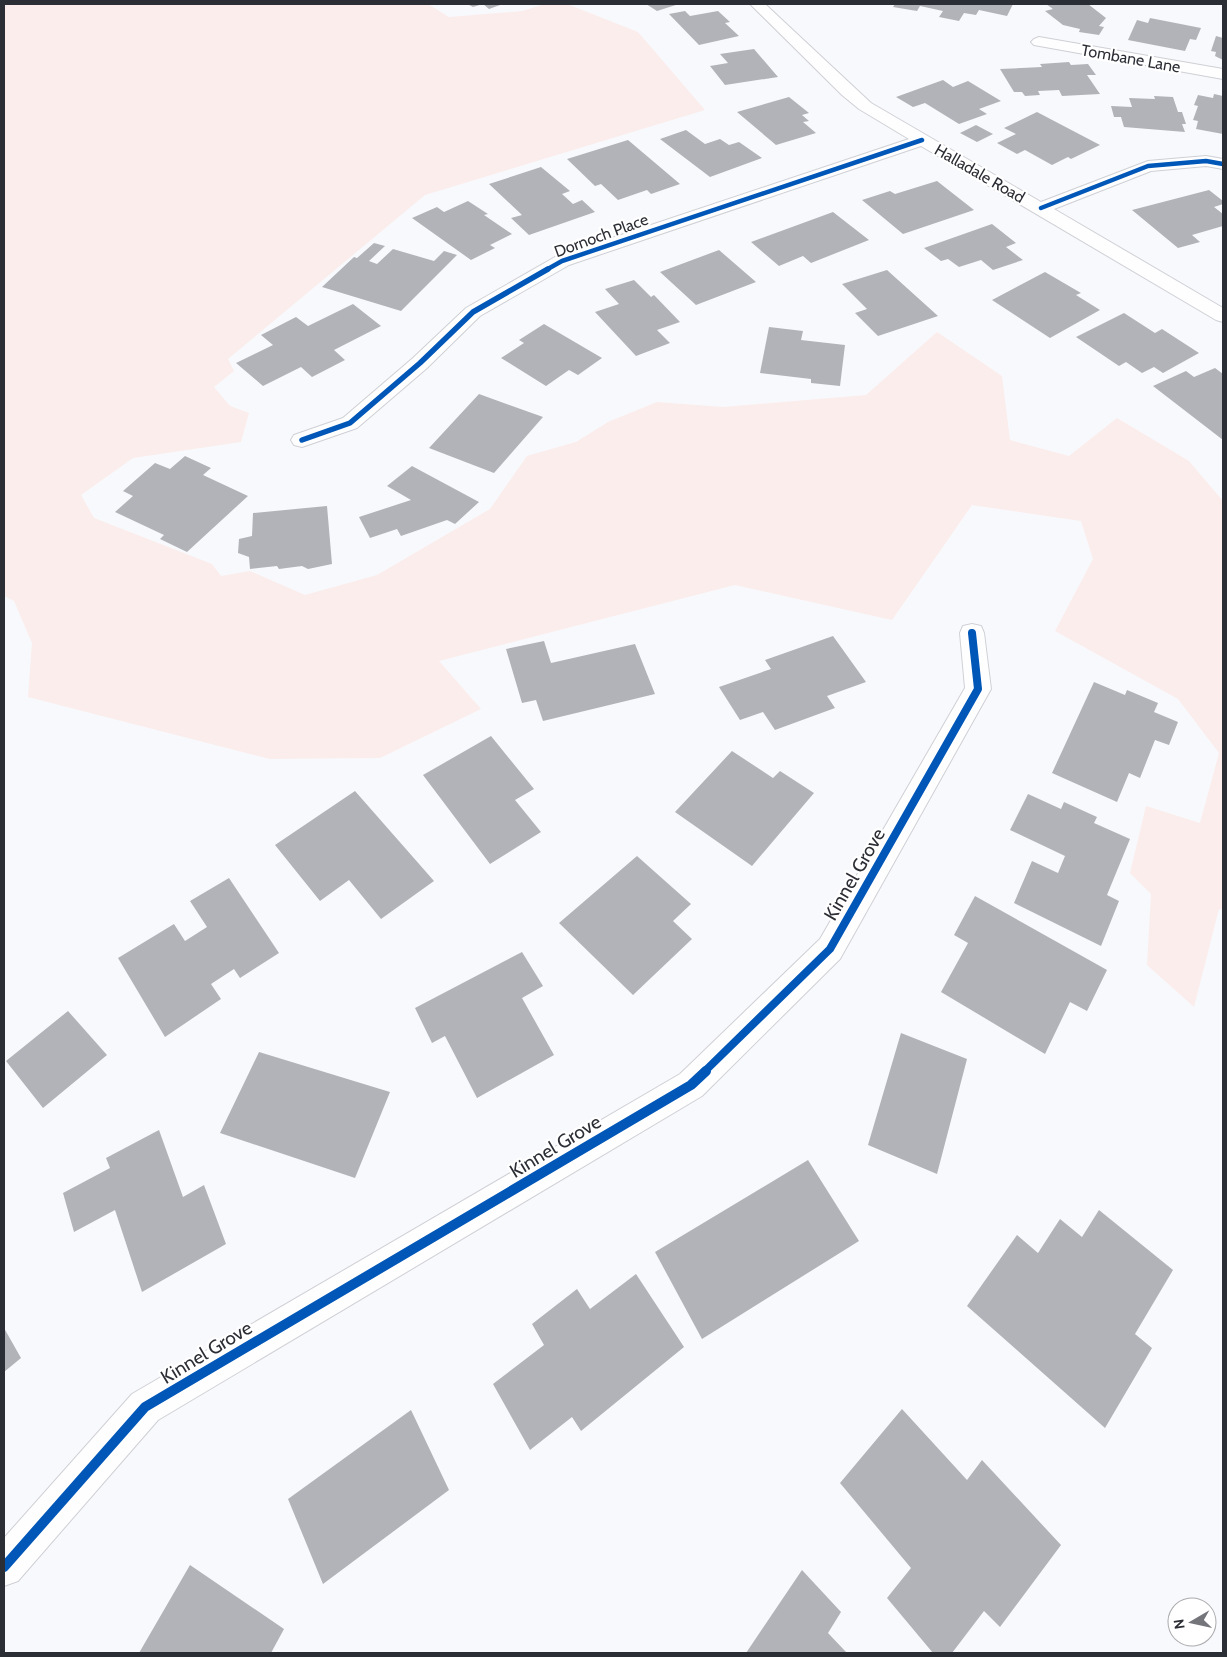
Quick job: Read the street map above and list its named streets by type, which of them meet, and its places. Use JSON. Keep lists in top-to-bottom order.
{
  "streets": {
    "street": [
      "Tombane Lane",
      "Halladale Road",
      "Dornoch Place",
      "Kinnel Grove"
    ]
  },
  "crossings": [
    ["Halladale Road", "Dornoch Place"]
  ],
  "north": "left"
}
